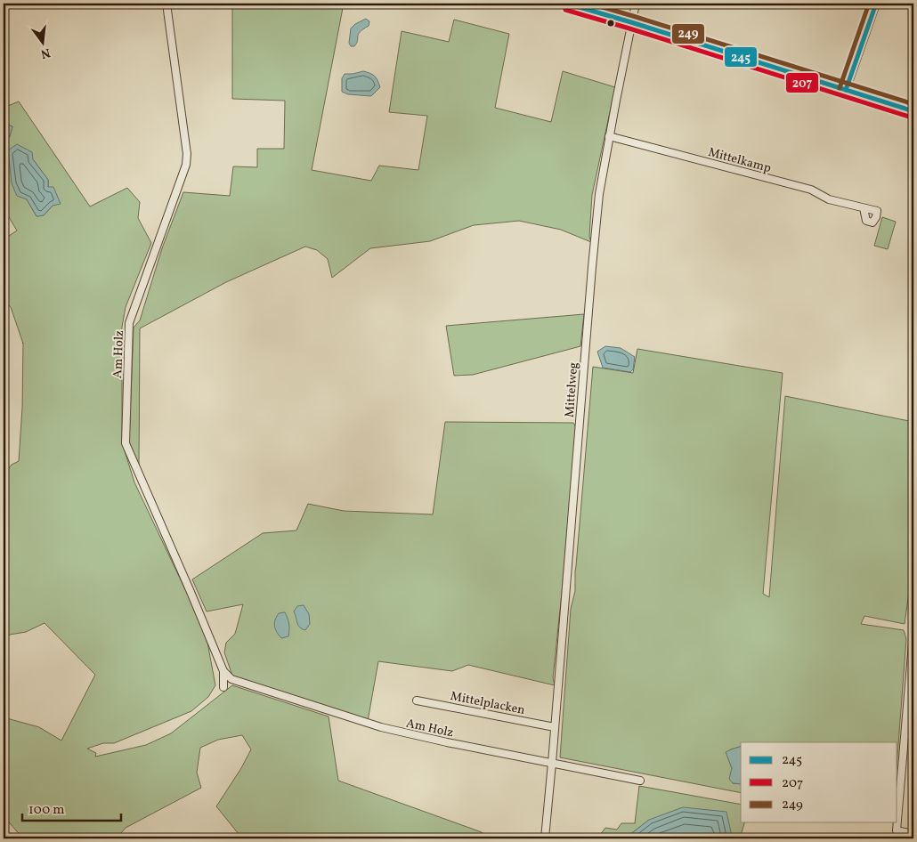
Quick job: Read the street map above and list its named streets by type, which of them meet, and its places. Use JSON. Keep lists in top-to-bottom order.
{
  "streets": {
    "street": [
      "Mittelkamp",
      "Am Holz",
      "Mittelweg",
      "Mittelplacken"
    ]
  },
  "crossings": [
    ["Mittelkamp", "Mittelweg"],
    ["Am Holz", "Mittelweg"],
    ["Mittelweg", "Mittelplacken"]
  ],
  "lines": ["transit line 245", "transit line 249", "transit line 207"],
  "legend": ["245", "207", "249"],
  "scale_bar": "100 m",
  "north": "bottom"
}
